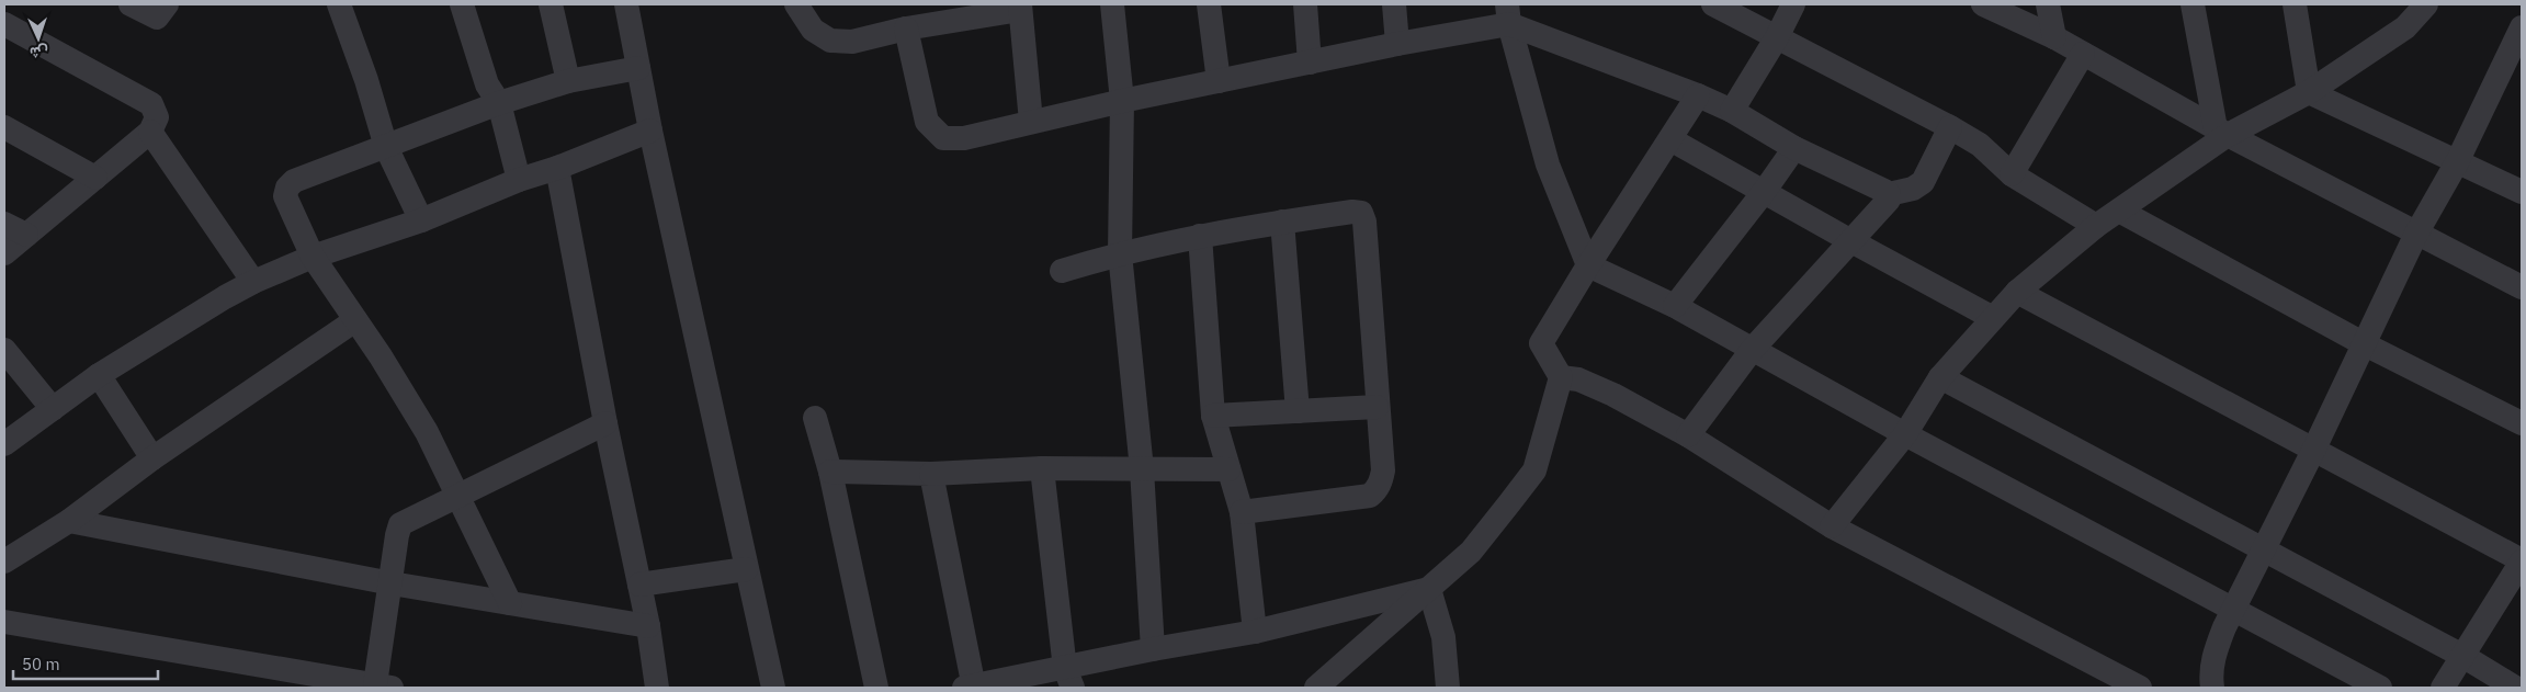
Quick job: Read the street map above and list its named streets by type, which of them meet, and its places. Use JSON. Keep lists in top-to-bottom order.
{
  "scale_bar": "50 m",
  "north": "bottom"
}
